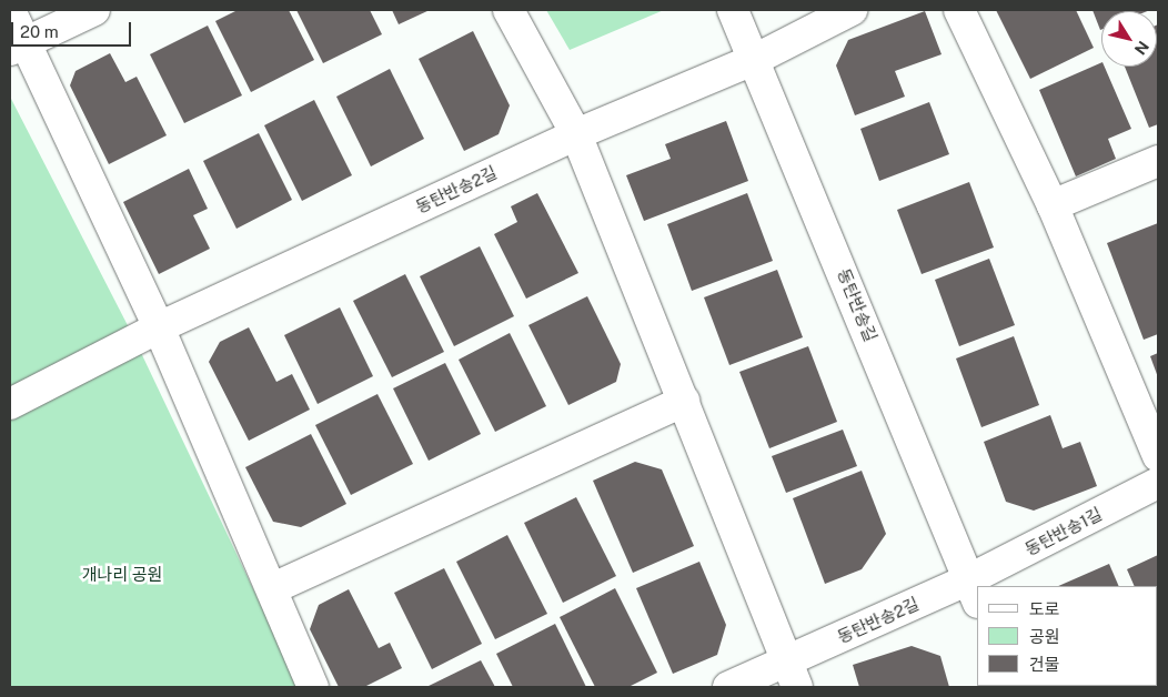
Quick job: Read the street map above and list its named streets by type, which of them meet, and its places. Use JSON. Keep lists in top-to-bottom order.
{
  "streets": {
    "street": ["동탄반송2길", "동탄반송길", "동탄반송1길"]
  },
  "crossings": [
    ["동탄반송2길", "동탄반송길"]
  ],
  "parks": ["개나리 공원"],
  "legend": ["도로", "공원", "건물"],
  "scale_bar": "20 m",
  "north": "bottom right"
}
